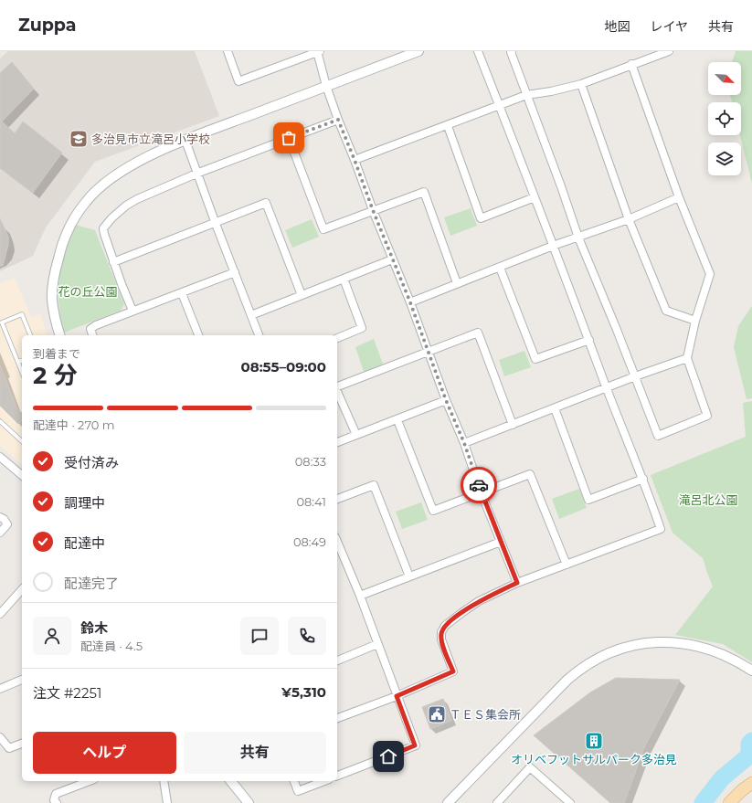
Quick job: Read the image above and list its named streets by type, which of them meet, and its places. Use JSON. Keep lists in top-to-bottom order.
{
  "parks": ["花の丘公園", "滝呂北公園"],
  "places": {
    "school or university": ["多治見市立滝呂小学校"],
    "public building": ["ＴＥＳ集会所"],
    "building": ["オリベフットサルパーク多治見"]
  },
  "north": "bottom right",
  "page": {
    "header": "Zuppa",
    "nav": ["地図", "レイヤ", "共有"],
    "heading": ["2 分", "到着まで", "08:55–09:00"],
    "panel": [
      "鈴木",
      "配達員 · 4.5",
      "注文 #2251",
      "¥5,310"
    ],
    "bar": "配達中 · 270 m",
    "list": [
      ["受付済み", "08:33"],
      ["調理中", "08:41"],
      ["配達中", "08:49"],
      "配達完了"
    ],
    "buttons": ["ヘルプ", "共有"]
  }
}
